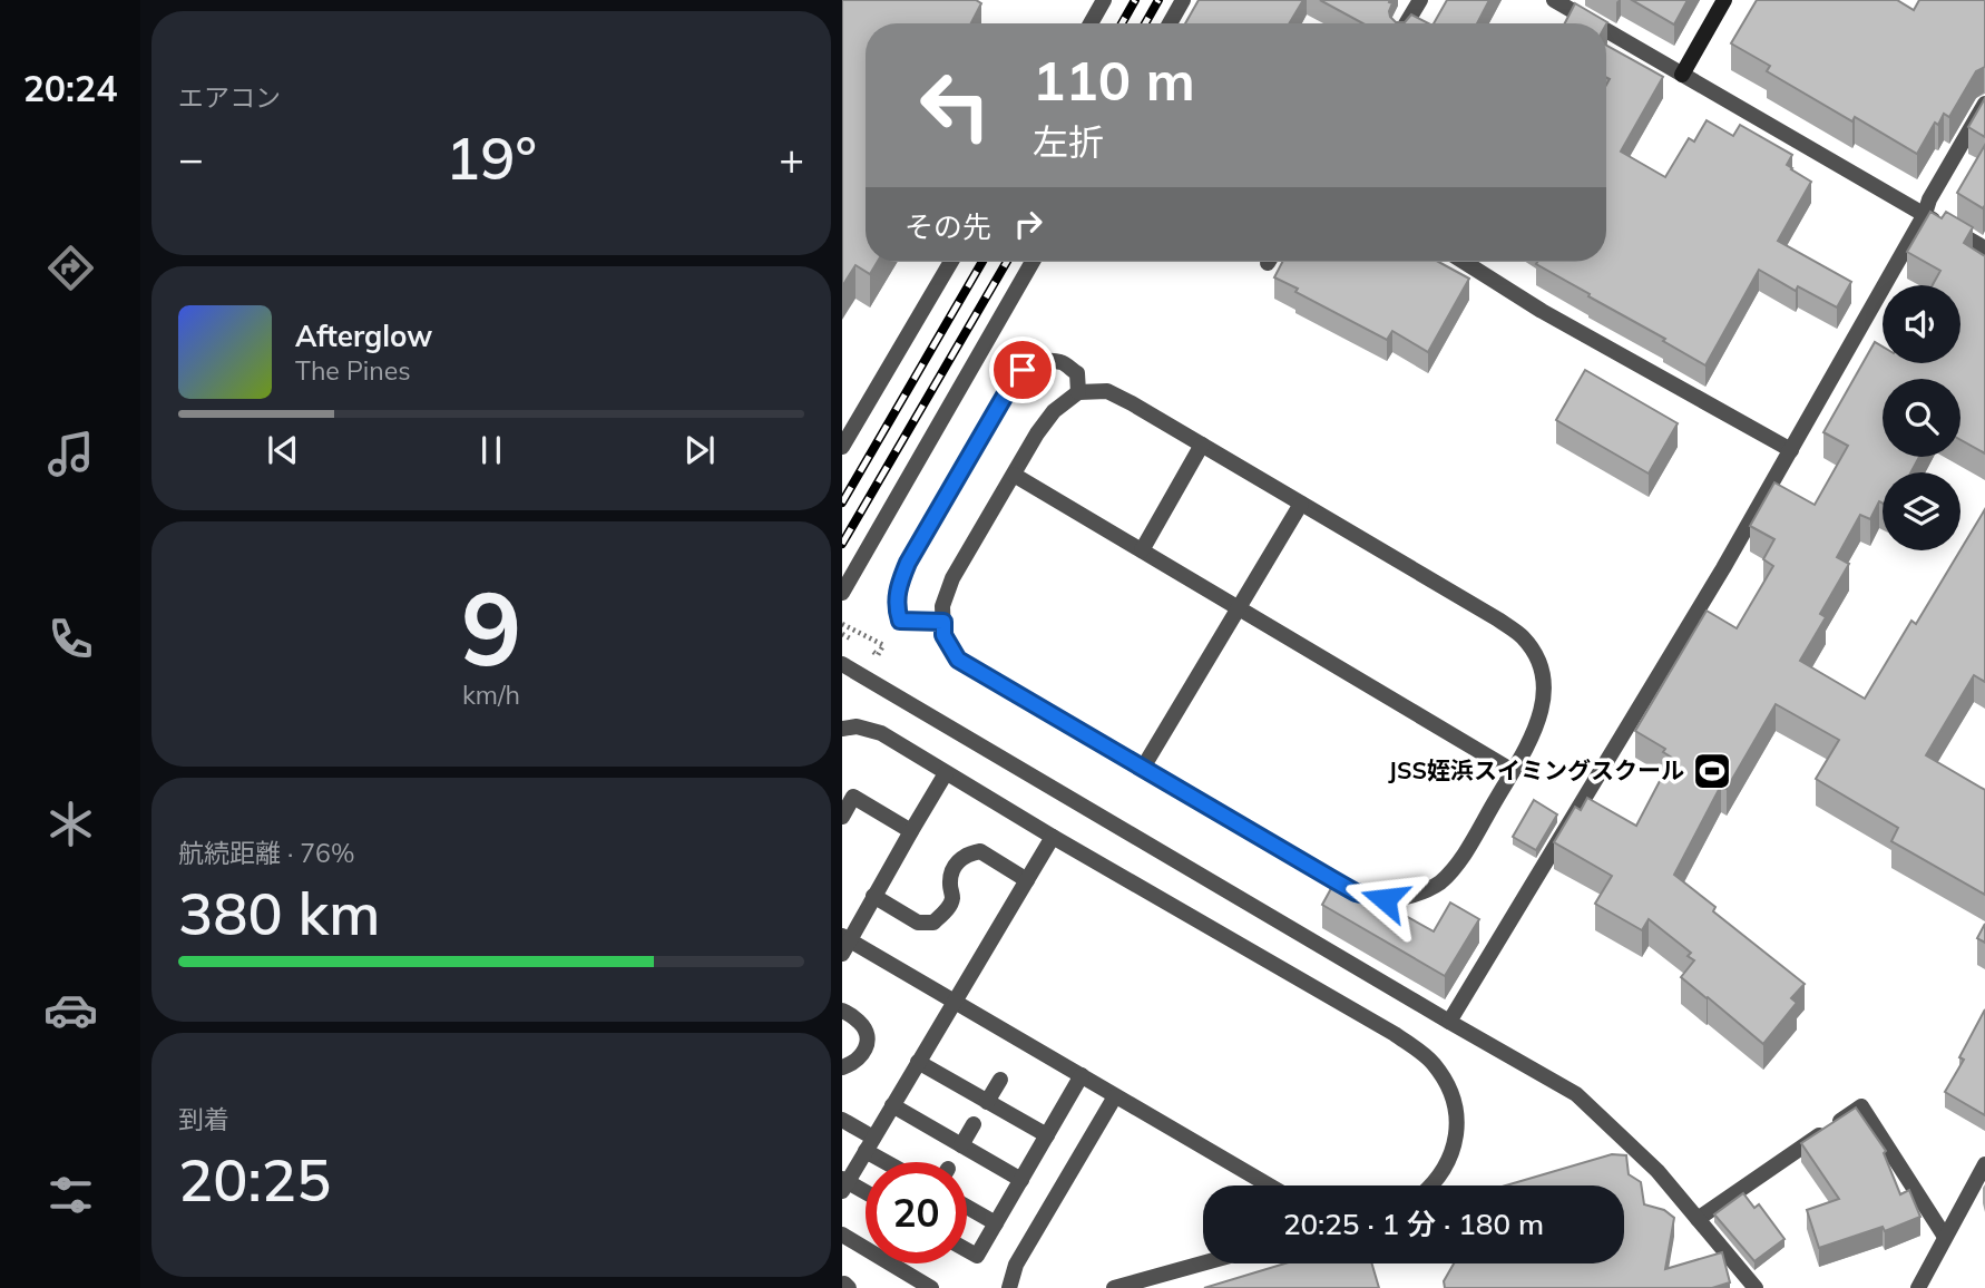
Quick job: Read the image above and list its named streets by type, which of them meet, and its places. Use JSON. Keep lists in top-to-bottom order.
{
  "places": {
    "sports": ["JSS姪浜スイミングスクール"]
  },
  "page": {
    "tabs": "20:24",
    "tile": [
      "エアコン",
      ["9", "km/h"],
      ["航続距離 · 76%", "380 km"],
      ["到着", "20:25"]
    ],
    "turn": ["110 m", "左折"],
    "heat": ["−", "19°", "+"],
    "then": "その先",
    "song": ["Afterglow", "The Pines"],
    "limit": "20",
    "trip": "20:25 · 1 分 · 180 m"
  }
}
